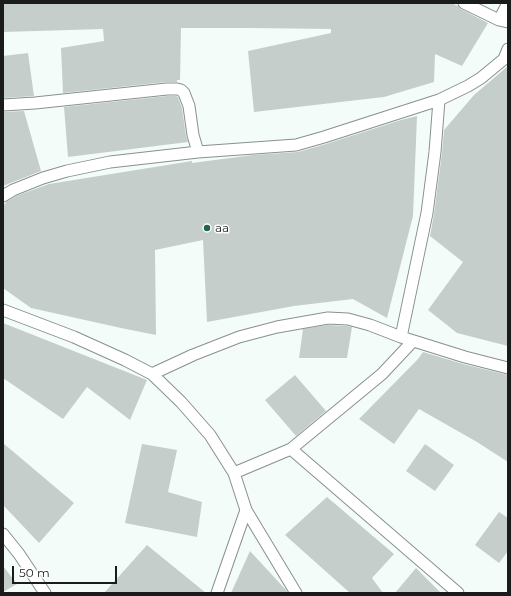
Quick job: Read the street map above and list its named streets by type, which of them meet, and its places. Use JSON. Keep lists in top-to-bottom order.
{
  "places": ["aa"],
  "scale_bar": "50 m"
}
